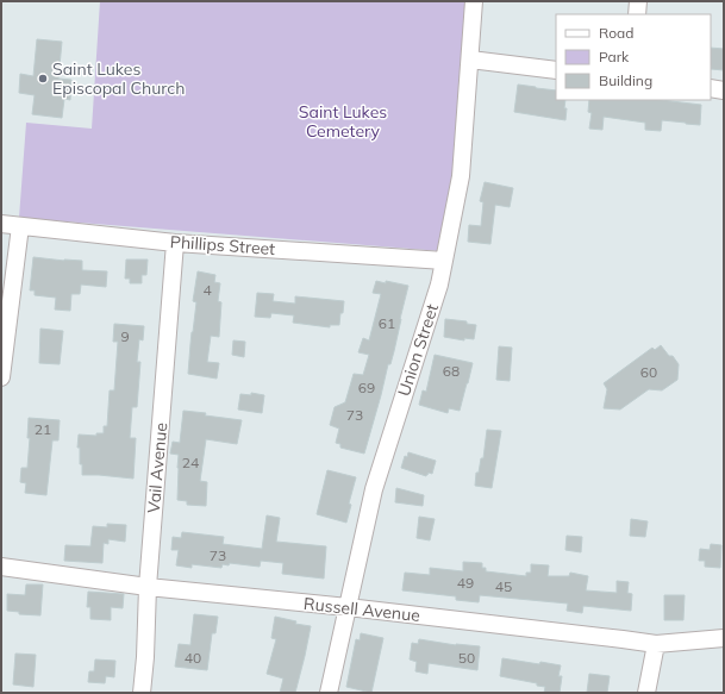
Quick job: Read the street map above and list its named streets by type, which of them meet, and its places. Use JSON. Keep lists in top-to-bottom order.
{
  "streets": {
    "street": [
      "Phillips Street",
      "Union Street",
      "Vail Avenue",
      "Russell Avenue"
    ]
  },
  "crossings": [
    ["Phillips Street", "Union Street"],
    ["Phillips Street", "Vail Avenue"],
    ["Union Street", "Russell Avenue"],
    ["Vail Avenue", "Russell Avenue"]
  ],
  "parks": ["Saint Lukes Cemetery"],
  "places": ["Saint Lukes Episcopal Church"],
  "house_numbers": [
    "4",
    "61",
    "9",
    "68",
    "60",
    "69",
    "73",
    "21",
    "24",
    "73",
    "49",
    "45",
    "40",
    "50"
  ],
  "legend": ["Road", "Park", "Building"]
}
